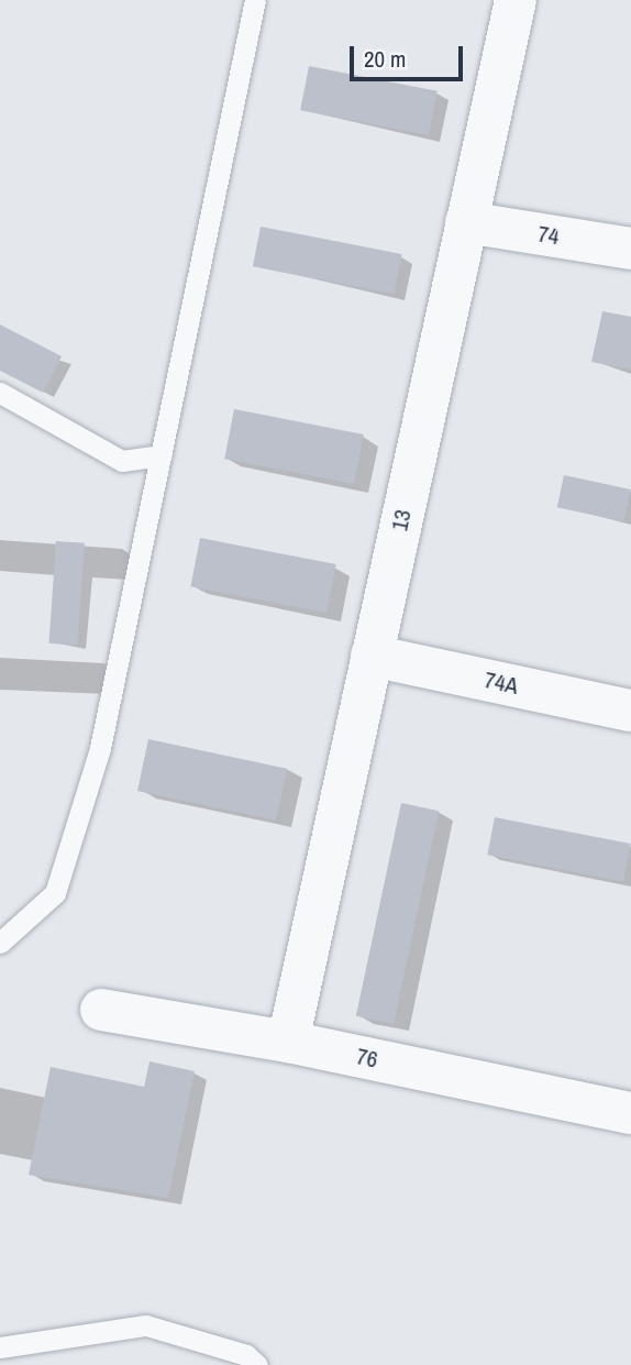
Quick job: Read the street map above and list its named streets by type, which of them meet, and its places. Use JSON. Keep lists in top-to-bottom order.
{
  "streets": {
    "street": [
      "74",
      "13",
      "74A",
      "76"
    ]
  },
  "crossings": [
    ["74", "13"],
    ["13", "74A"],
    ["13", "76"]
  ],
  "scale_bar": "20 m"
}
